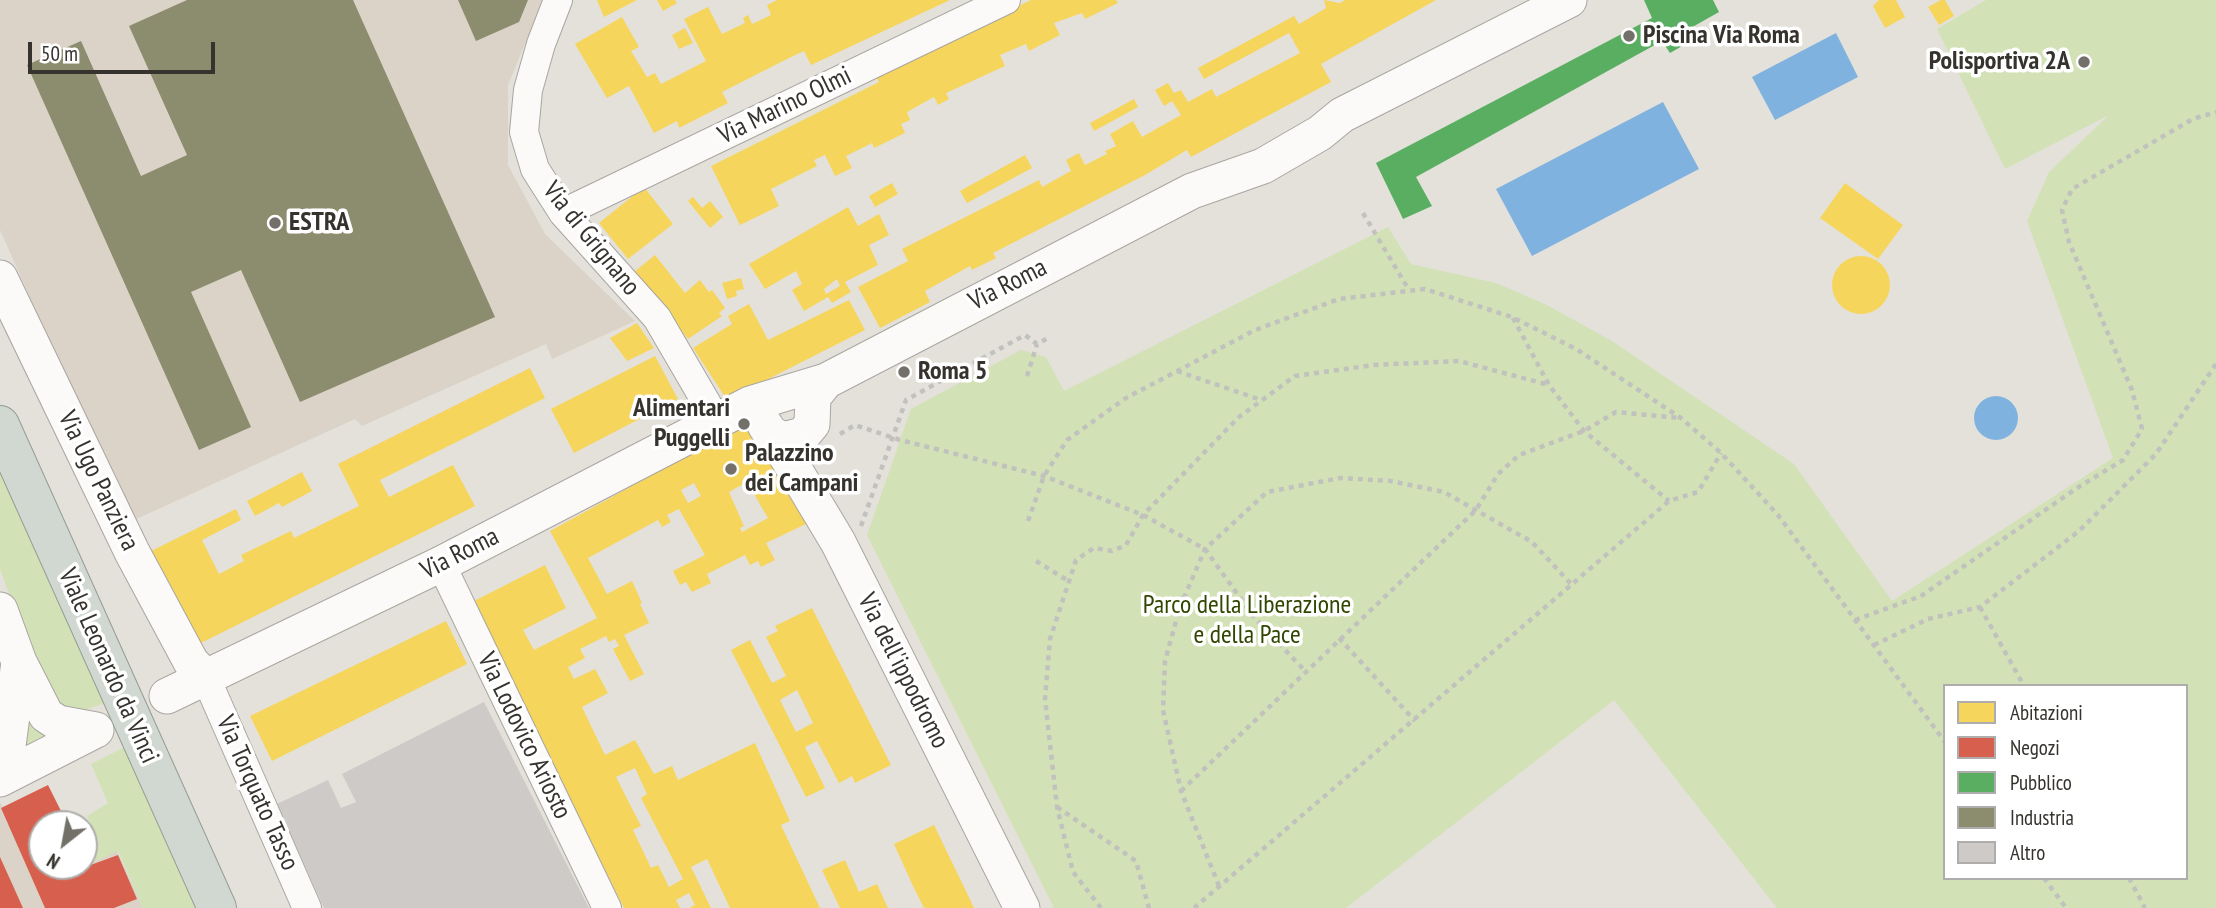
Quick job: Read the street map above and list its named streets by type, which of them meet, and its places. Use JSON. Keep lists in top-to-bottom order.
{
  "streets": {
    "highway": ["Viale Leonardo da Vinci"],
    "street": [
      "Via Marino Olmi",
      "Via di Grignano",
      "Via Roma",
      "Via Ugo Panziera",
      "Via dell'ippodromo",
      "Via Lodovico Ariosto",
      "Via Torquato Tasso"
    ]
  },
  "crossings": [
    ["Via Marino Olmi", "Via di Grignano"],
    ["Via di Grignano", "Via Roma"],
    ["Via Roma", "Via Ugo Panziera"],
    ["Via Roma", "Via dell'ippodromo"],
    ["Via Roma", "Via Lodovico Ariosto"],
    ["Via Roma", "Via Torquato Tasso"],
    ["Via Ugo Panziera", "Via Torquato Tasso"]
  ],
  "parks": ["Parco della Liberazione e della Pace"],
  "places": [
    "Piscina Via Roma",
    "Polisportiva 2A",
    "ESTRA",
    "Roma 5",
    "Alimentari Puggelli",
    "Palazzino dei Campani"
  ],
  "legend": [
    "Abitazioni",
    "Negozi",
    "Pubblico",
    "Industria",
    "Altro"
  ],
  "scale_bar": "50 m",
  "north": "bottom left"
}
